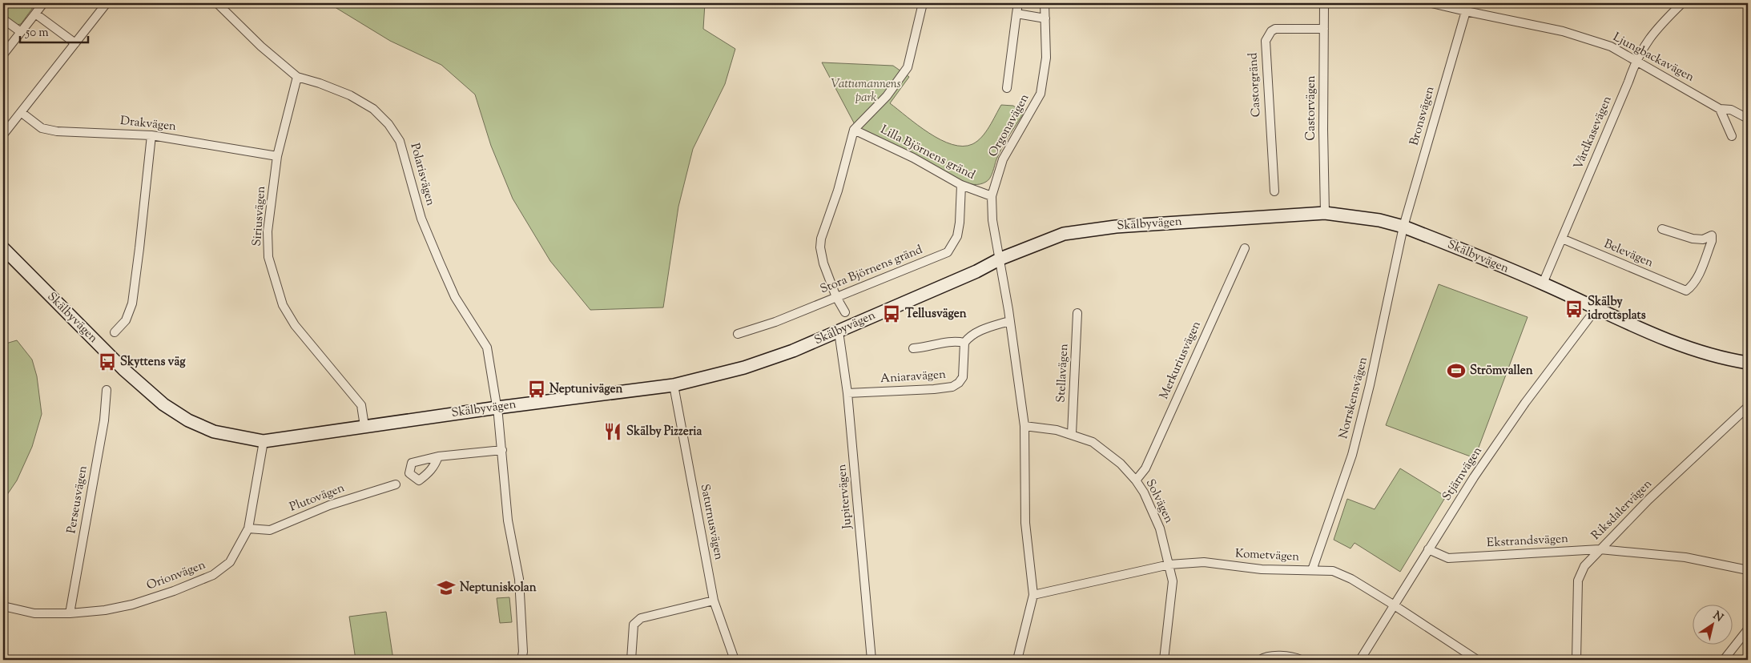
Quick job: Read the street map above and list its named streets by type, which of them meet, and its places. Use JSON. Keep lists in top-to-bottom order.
{
  "streets": {
    "street": [
      "Ljungbackavägen",
      "Castorgränd",
      "Castorvägen",
      "Bronsvägen",
      "Drakvägen",
      "Orgonavägen",
      "Vårdkasevägen",
      "Lilla Björnens gränd",
      "Polarisvägen",
      "Siriusvägen",
      "Skälbyvägen",
      "Belevägen",
      "Stora Björnens gränd",
      "Merkuriusvägen",
      "Stellavägen",
      "Aniaravägen",
      "Norrskensvägen",
      "Stjärnvägen",
      "Jupitervägen",
      "Plutovägen",
      "Perseusvägen",
      "Solvägen",
      "Riksdalervägen",
      "Saturnusvägen",
      "Ekstrandsvägen",
      "Kometvägen",
      "Orionvägen"
    ]
  },
  "crossings": [
    ["Ljungbackavägen", "Bronsvägen"],
    ["Ljungbackavägen", "Vårdkasevägen"],
    ["Castorgränd", "Castorvägen"],
    ["Castorvägen", "Skälbyvägen"],
    ["Bronsvägen", "Skälbyvägen"],
    ["Bronsvägen", "Norrskensvägen"],
    ["Drakvägen", "Siriusvägen"],
    ["Orgonavägen", "Lilla Björnens gränd"],
    ["Orgonavägen", "Skälbyvägen"],
    ["Vårdkasevägen", "Skälbyvägen"],
    ["Vårdkasevägen", "Belevägen"],
    ["Lilla Björnens gränd", "Stora Björnens gränd"],
    ["Polarisvägen", "Siriusvägen"],
    ["Polarisvägen", "Skälbyvägen"],
    ["Siriusvägen", "Skälbyvägen"],
    ["Skälbyvägen", "Norrskensvägen"],
    ["Skälbyvägen", "Stjärnvägen"],
    ["Skälbyvägen", "Jupitervägen"],
    ["Skälbyvägen", "Saturnusvägen"],
    ["Skälbyvägen", "Orionvägen"],
    ["Merkuriusvägen", "Solvägen"],
    ["Stellavägen", "Solvägen"],
    ["Aniaravägen", "Jupitervägen"],
    ["Norrskensvägen", "Kometvägen"],
    ["Stjärnvägen", "Ekstrandsvägen"],
    ["Stjärnvägen", "Kometvägen"],
    ["Plutovägen", "Orionvägen"],
    ["Perseusvägen", "Orionvägen"],
    ["Solvägen", "Kometvägen"],
    ["Riksdalervägen", "Ekstrandsvägen"]
  ],
  "parks": ["Vattumannens park"],
  "places": {
    "bus stop": [
      "Skälby idrottsplats",
      "Tellusvägen",
      "Skyttens väg",
      "Neptunivägen"
    ],
    "sports": ["Strömvallen"],
    "restaurant": ["Skälby Pizzeria"],
    "school or university": ["Neptuniskolan"]
  },
  "scale_bar": "50 m",
  "north": "top right"
}
